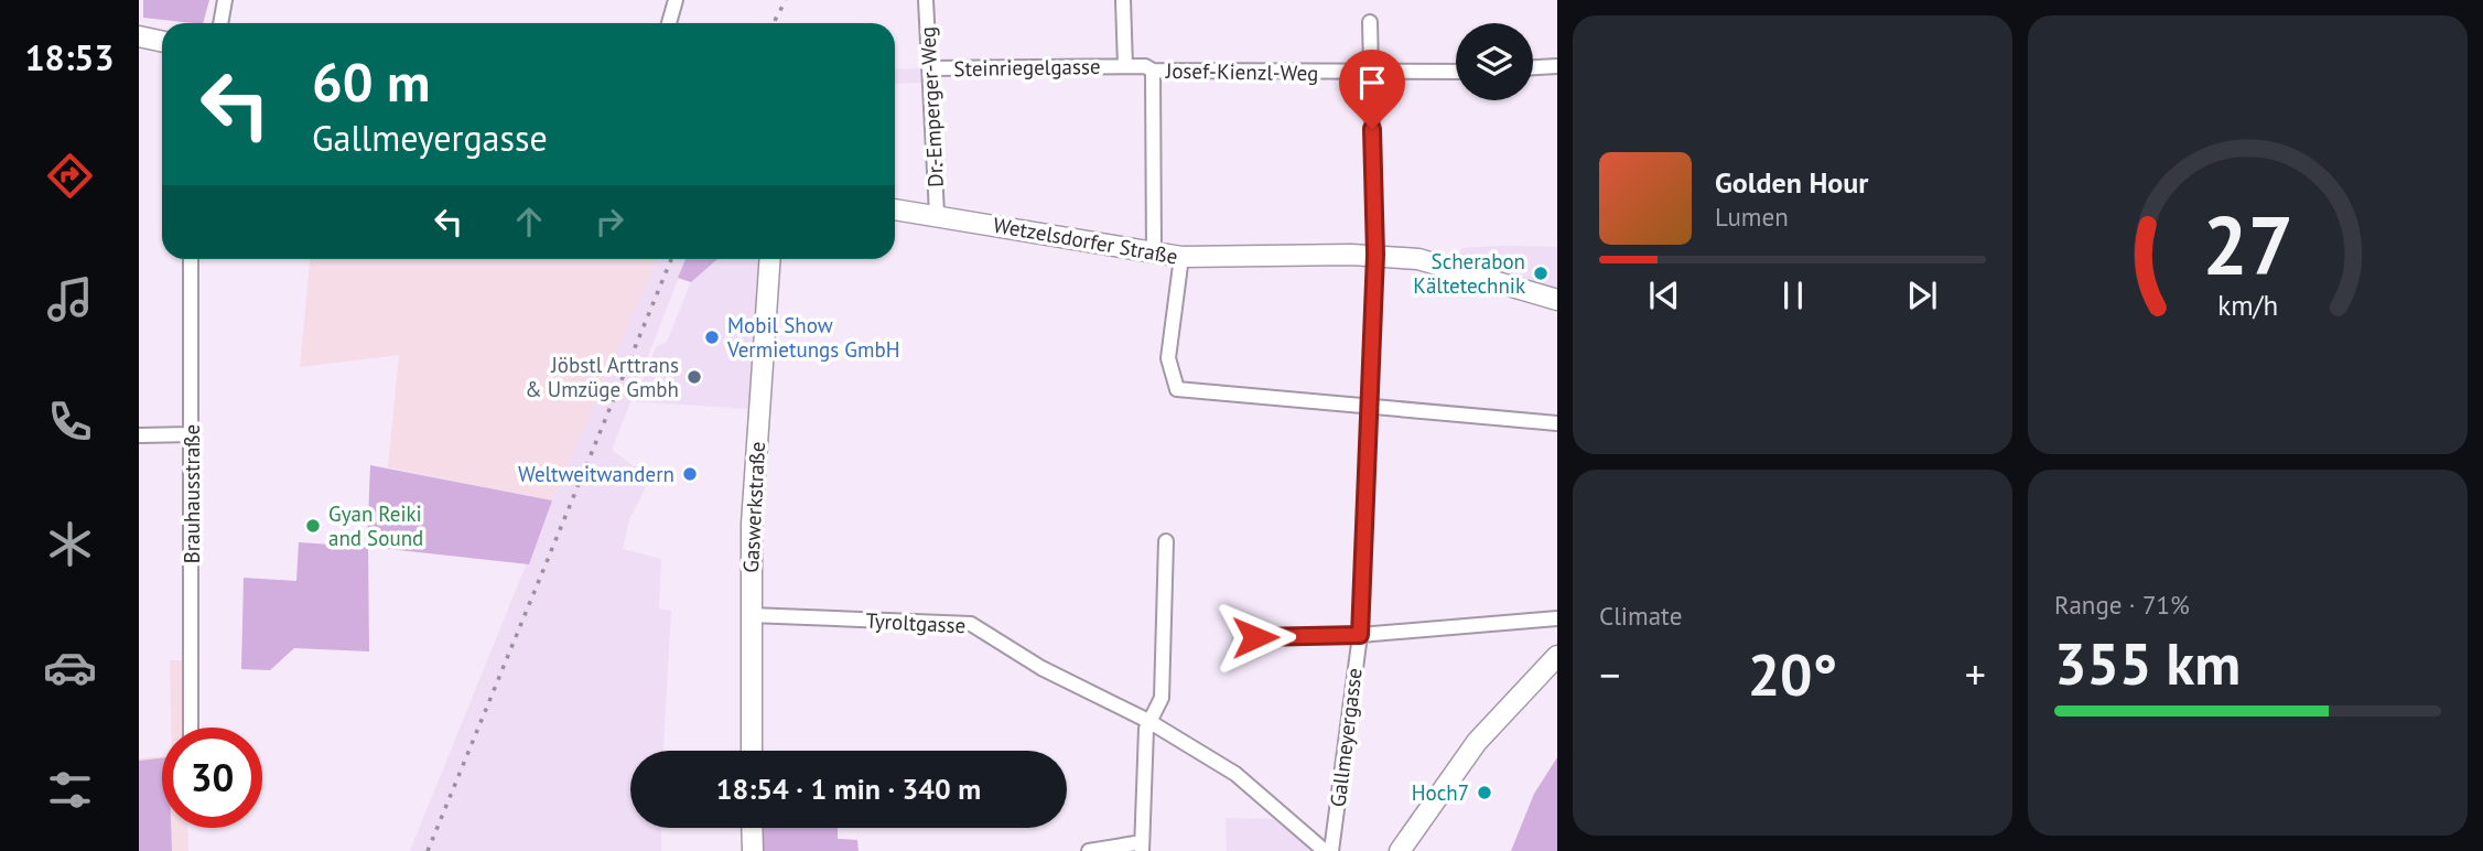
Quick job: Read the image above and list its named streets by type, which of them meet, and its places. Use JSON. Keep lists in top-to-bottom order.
{
  "streets": {
    "main road": ["Wetzelsdorfer Straße", "Gaswerkstraße"],
    "street": [
      "Steinriegelgasse",
      "Josef-Kienzl-Weg",
      "Dr.-Emperger-Weg",
      "Brauhausstraße",
      "Tyroltgasse",
      "Gallmeyergasse"
    ]
  },
  "crossings": [
    ["Steinriegelgasse", "Josef-Kienzl-Weg"],
    ["Steinriegelgasse", "Dr.-Emperger-Weg"],
    ["Josef-Kienzl-Weg", "Gallmeyergasse"],
    ["Dr.-Emperger-Weg", "Wetzelsdorfer Straße"],
    ["Wetzelsdorfer Straße", "Gallmeyergasse"],
    ["Gaswerkstraße", "Tyroltgasse"],
    ["Tyroltgasse", "Gallmeyergasse"]
  ],
  "places": [
    "Scherabon Kältetechnik",
    "Mobil Show Vermietungs GmbH",
    "Jöbstl Arttrans & Umzüge Gmbh",
    "Weltweitwandern",
    "Gyan Reiki and Sound",
    "Hoch7"
  ],
  "page": {
    "tabs": "18:53",
    "turn": ["60 m", "Gallmeyergasse"],
    "song": ["Golden Hour", "Lumen"],
    "tile": [
      "Climate",
      ["Range · 71%", "355 km"]
    ],
    "heat": ["−", "20°", "+"],
    "limit": "30",
    "trip": "18:54 · 1 min · 340 m",
    "gauge": ["27", "km/h"]
  }
}
